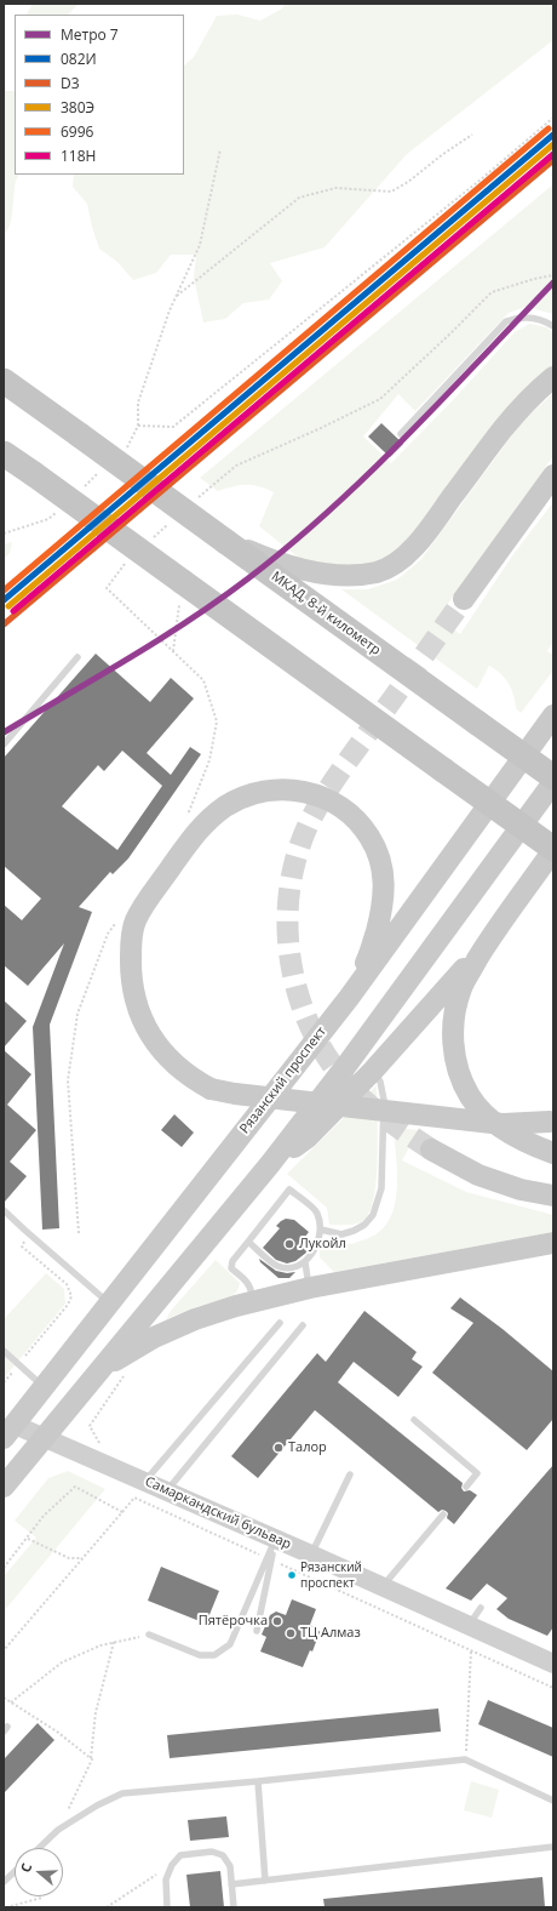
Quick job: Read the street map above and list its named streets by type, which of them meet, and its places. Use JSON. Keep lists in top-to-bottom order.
{
  "streets": {
    "highway": ["МКАД, 8-й километр"],
    "main road": ["Рязанский проспект"],
    "street": ["Самаркандский бульвар"]
  },
  "crossings": [
    ["Рязанский проспект", "Самаркандский бульвар"]
  ],
  "places": [
    "Лукойл",
    "Талор",
    "Рязанский проспект",
    "Пятёрочка",
    "ТЦ Алмаз"
  ],
  "lines": [
    "transit line 6996",
    "transit line 082И",
    "transit line 380Э",
    "transit line 118Н",
    "transit line D3",
    "metro line 7"
  ],
  "legend": [
    "Метро 7",
    "082И",
    "D3",
    "380Э",
    "6996",
    "118Н"
  ],
  "north": "left"
}
